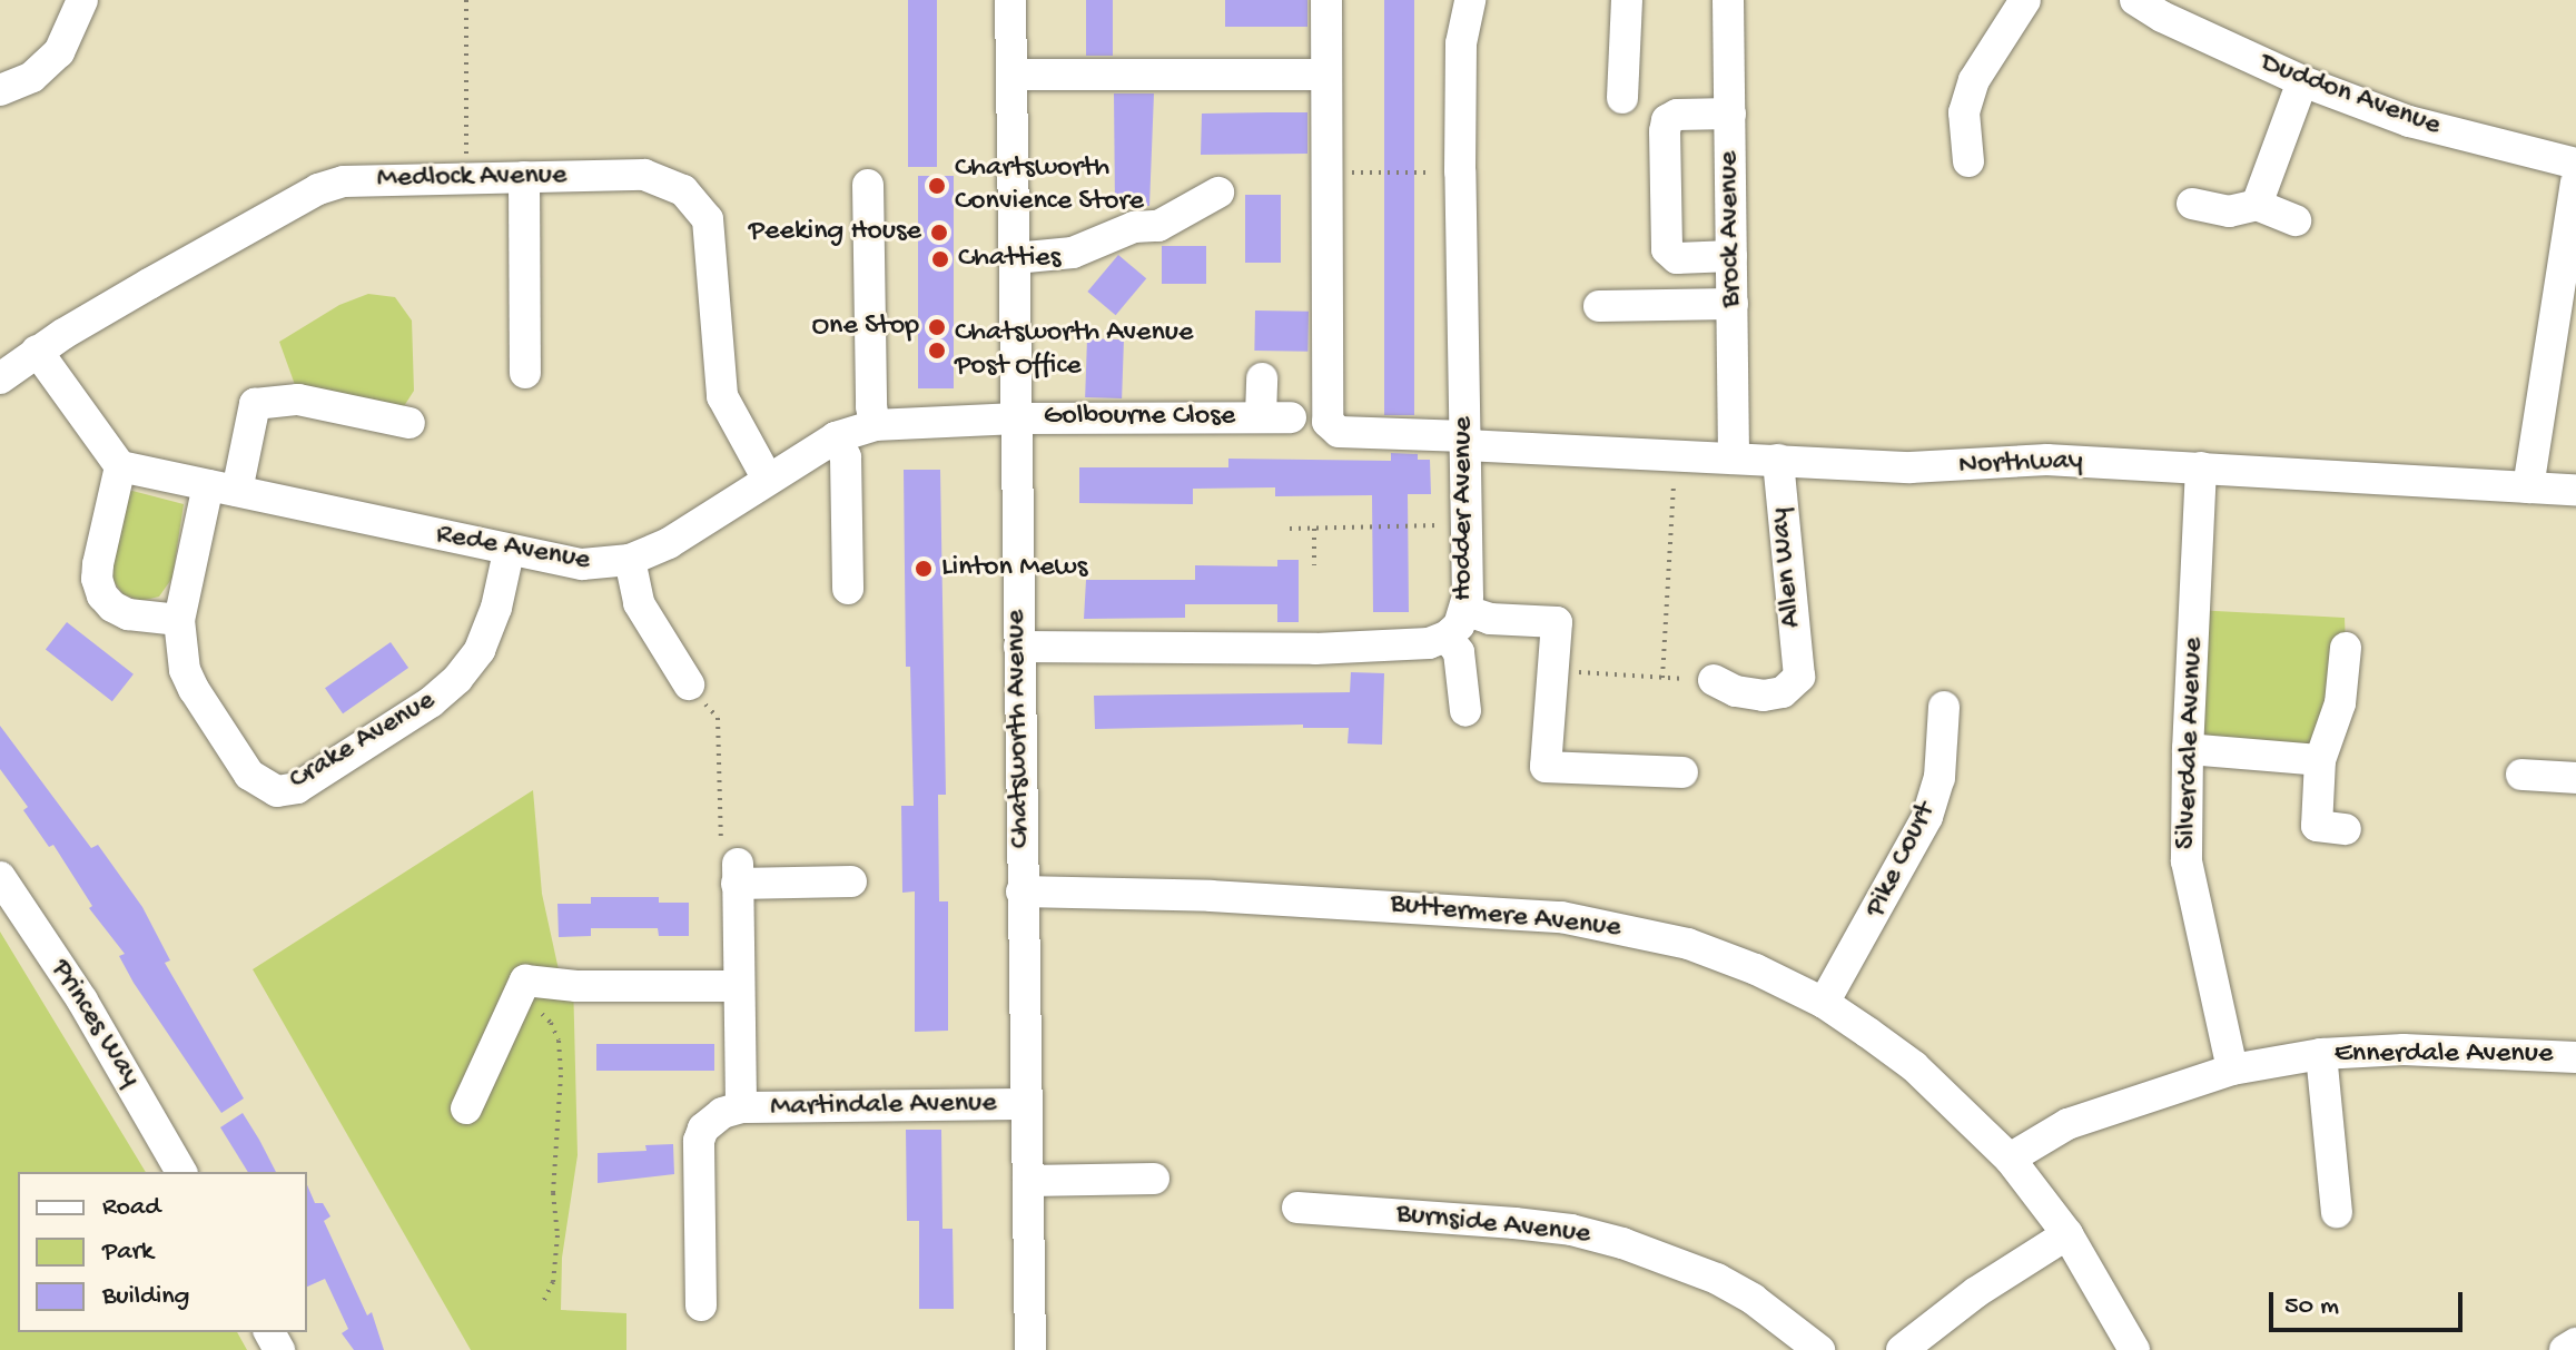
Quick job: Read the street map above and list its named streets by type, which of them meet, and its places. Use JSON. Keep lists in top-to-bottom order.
{
  "streets": {
    "street": [
      "Duddon Avenue",
      "Medlock Avenue",
      "Brock Avenue",
      "Golbourne Close",
      "Northway",
      "Hodder Avenue",
      "Rede Avenue",
      "Allen Way",
      "Chatsworth Avenue",
      "Crake Avenue",
      "Silverdale Avenue",
      "Pike Court",
      "Buttermere Avenue",
      "Princes Way",
      "Ennerdale Avenue",
      "Martindale Avenue",
      "Burnside Avenue"
    ]
  },
  "crossings": [
    ["Medlock Avenue", "Rede Avenue"],
    ["Brock Avenue", "Northway"],
    ["Golbourne Close", "Rede Avenue"],
    ["Golbourne Close", "Chatsworth Avenue"],
    ["Northway", "Hodder Avenue"],
    ["Northway", "Allen Way"],
    ["Northway", "Silverdale Avenue"],
    ["Hodder Avenue", "Chatsworth Avenue"],
    ["Rede Avenue", "Chatsworth Avenue"],
    ["Rede Avenue", "Crake Avenue"],
    ["Chatsworth Avenue", "Buttermere Avenue"],
    ["Chatsworth Avenue", "Martindale Avenue"],
    ["Silverdale Avenue", "Ennerdale Avenue"],
    ["Pike Court", "Buttermere Avenue"],
    ["Buttermere Avenue", "Ennerdale Avenue"]
  ],
  "places": [
    "Chartsworth Convience Store",
    "Peeking House",
    "Chatties",
    "One Stop",
    "Chatsworth Avenue Post Office",
    "Linton Mews"
  ],
  "legend": ["Road", "Park", "Building"],
  "scale_bar": "50 m"
}
